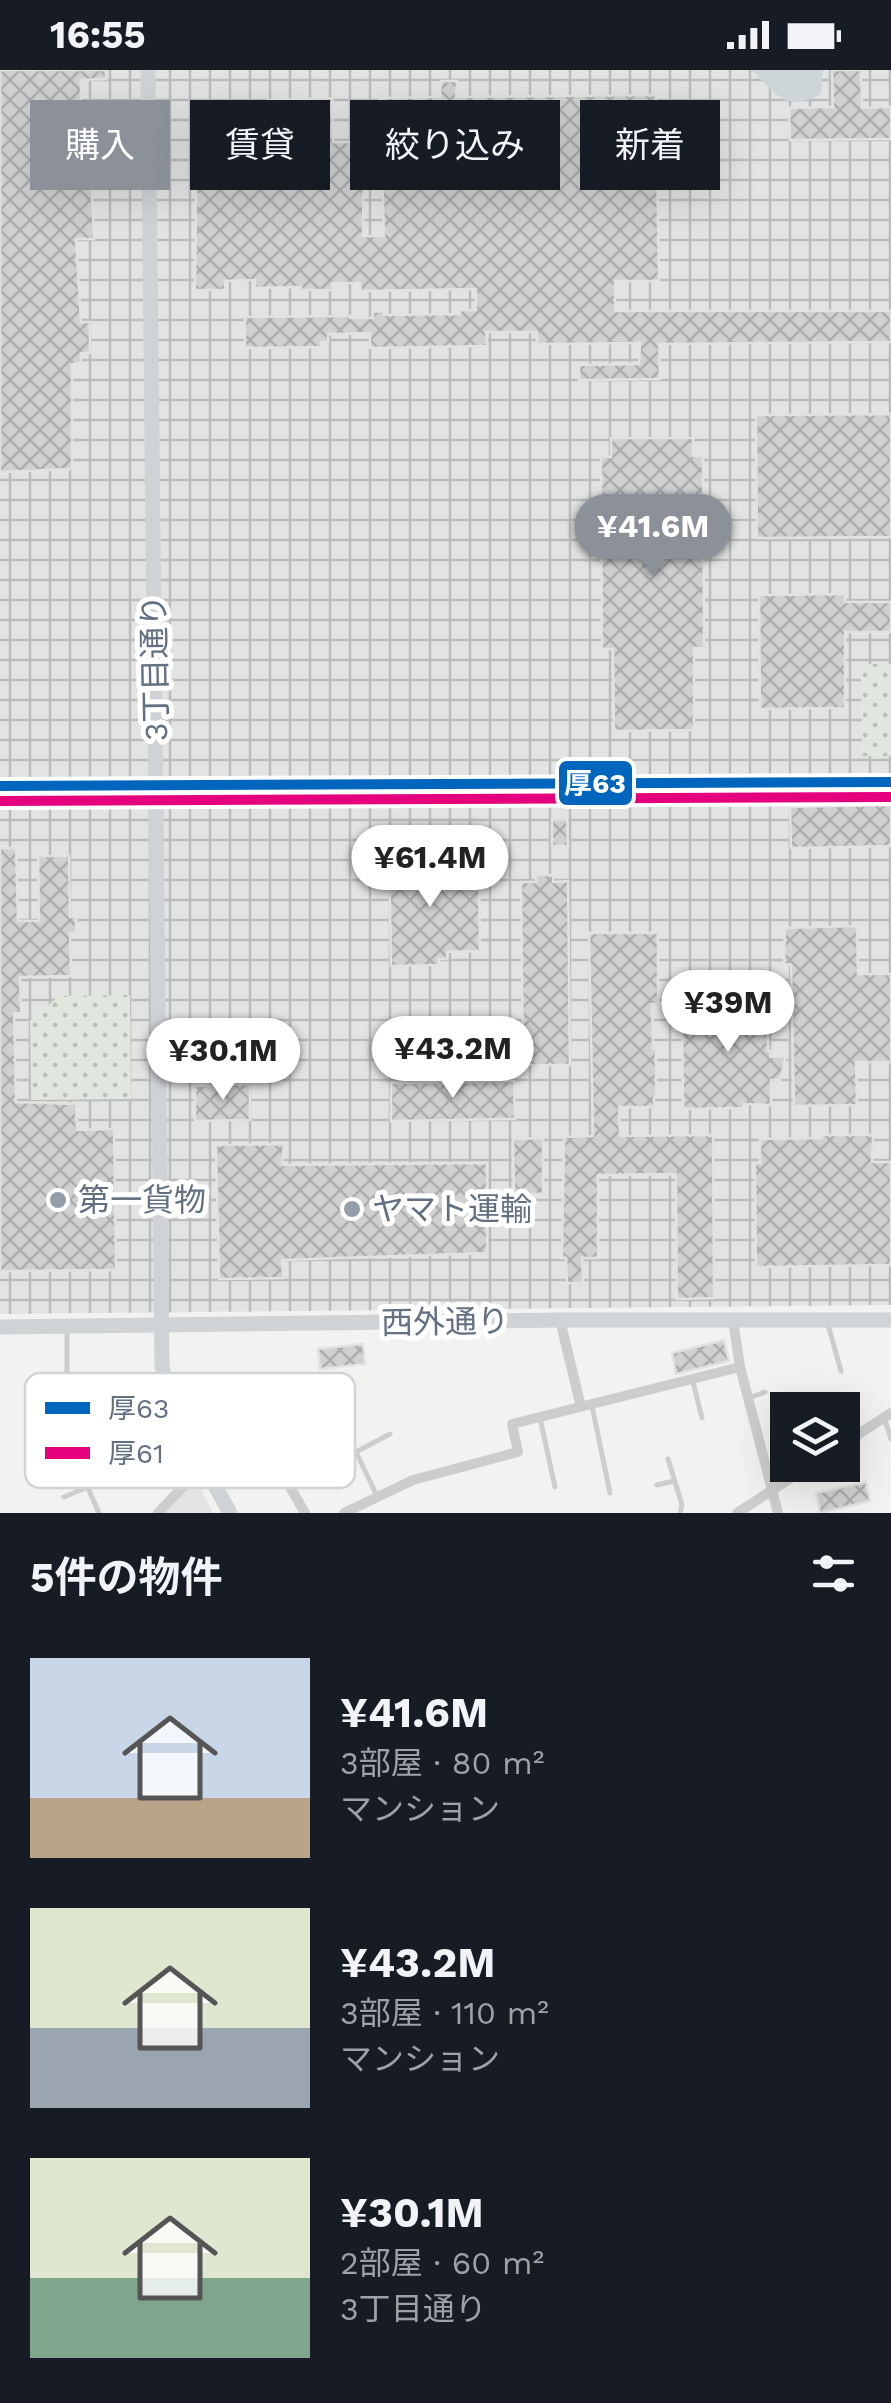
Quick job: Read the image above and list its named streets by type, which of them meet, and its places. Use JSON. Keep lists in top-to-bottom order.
{
  "streets": {
    "street": ["3丁目通り", "西外通り"]
  },
  "crossings": [
    ["3丁目通り", "西外通り"]
  ],
  "places": ["第一貨物", "ヤマト運輸"],
  "lines": ["transit line 厚63", "transit line 厚61"],
  "legend": ["厚63", "厚61"],
  "page": {
    "status": "16:55",
    "chip": [
      "購入",
      "賃貸",
      "絞り込み",
      "新着"
    ],
    "price": [
      "¥41.6M",
      "¥61.4M",
      "¥39M",
      "¥43.2M",
      "¥30.1M"
    ],
    "heading": "5件の物件",
    "list": [
      {
        "name": "¥41.6M",
        "note": "3部屋 · 80 m² · マンション"
      },
      {
        "name": "¥43.2M",
        "note": "3部屋 · 110 m² · マンション"
      },
      {
        "name": "¥30.1M",
        "note": "2部屋 · 60 m² · 3丁目通り"
      }
    ]
  }
}
